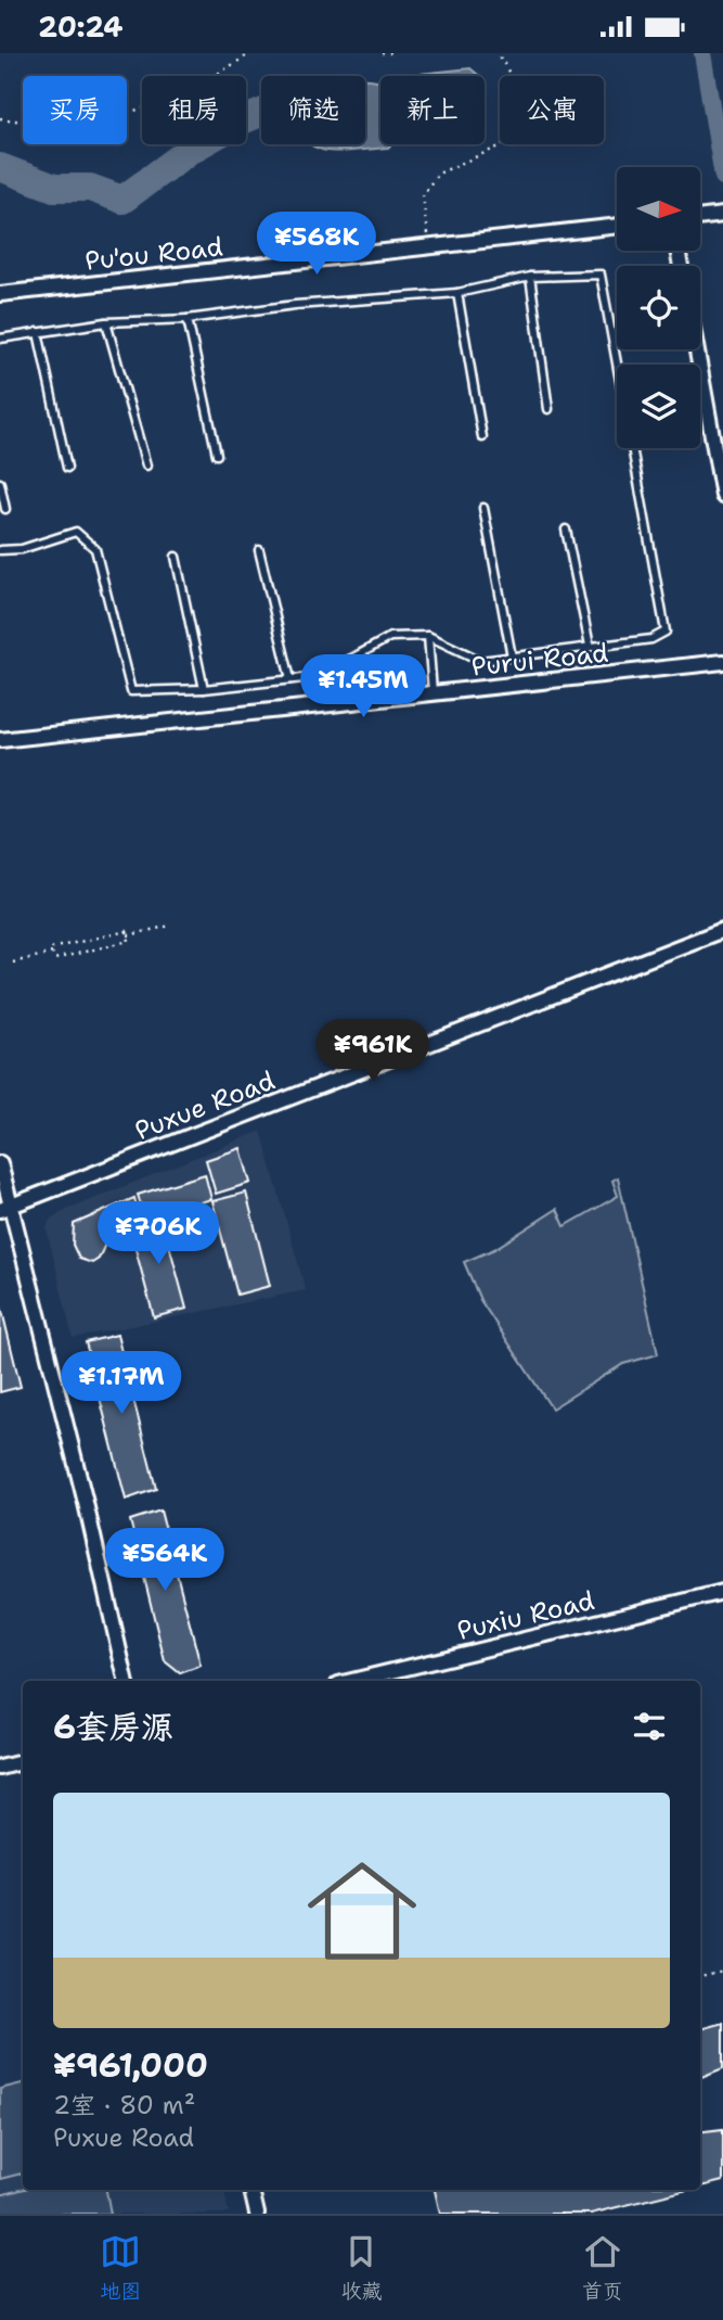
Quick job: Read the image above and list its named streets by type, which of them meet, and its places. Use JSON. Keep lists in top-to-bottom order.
{
  "streets": {
    "street": [
      "Pu'ou Road",
      "Purui Road",
      "Puxue Road",
      "Puxiu Road"
    ]
  },
  "north": "right",
  "page": {
    "status": "20:24",
    "chip": [
      "买房",
      "租房",
      "筛选",
      "新上",
      "公寓"
    ],
    "price": [
      "¥568K",
      "¥1.45M",
      "¥961K",
      "¥706K",
      "¥1.17M",
      "¥564K"
    ],
    "heading": "6套房源",
    "list": [
      {
        "name": "¥961,000",
        "note": "2室 · 80 m² · Puxue Road"
      }
    ],
    "tabs": ["地图", "收藏", "首页"]
  }
}
